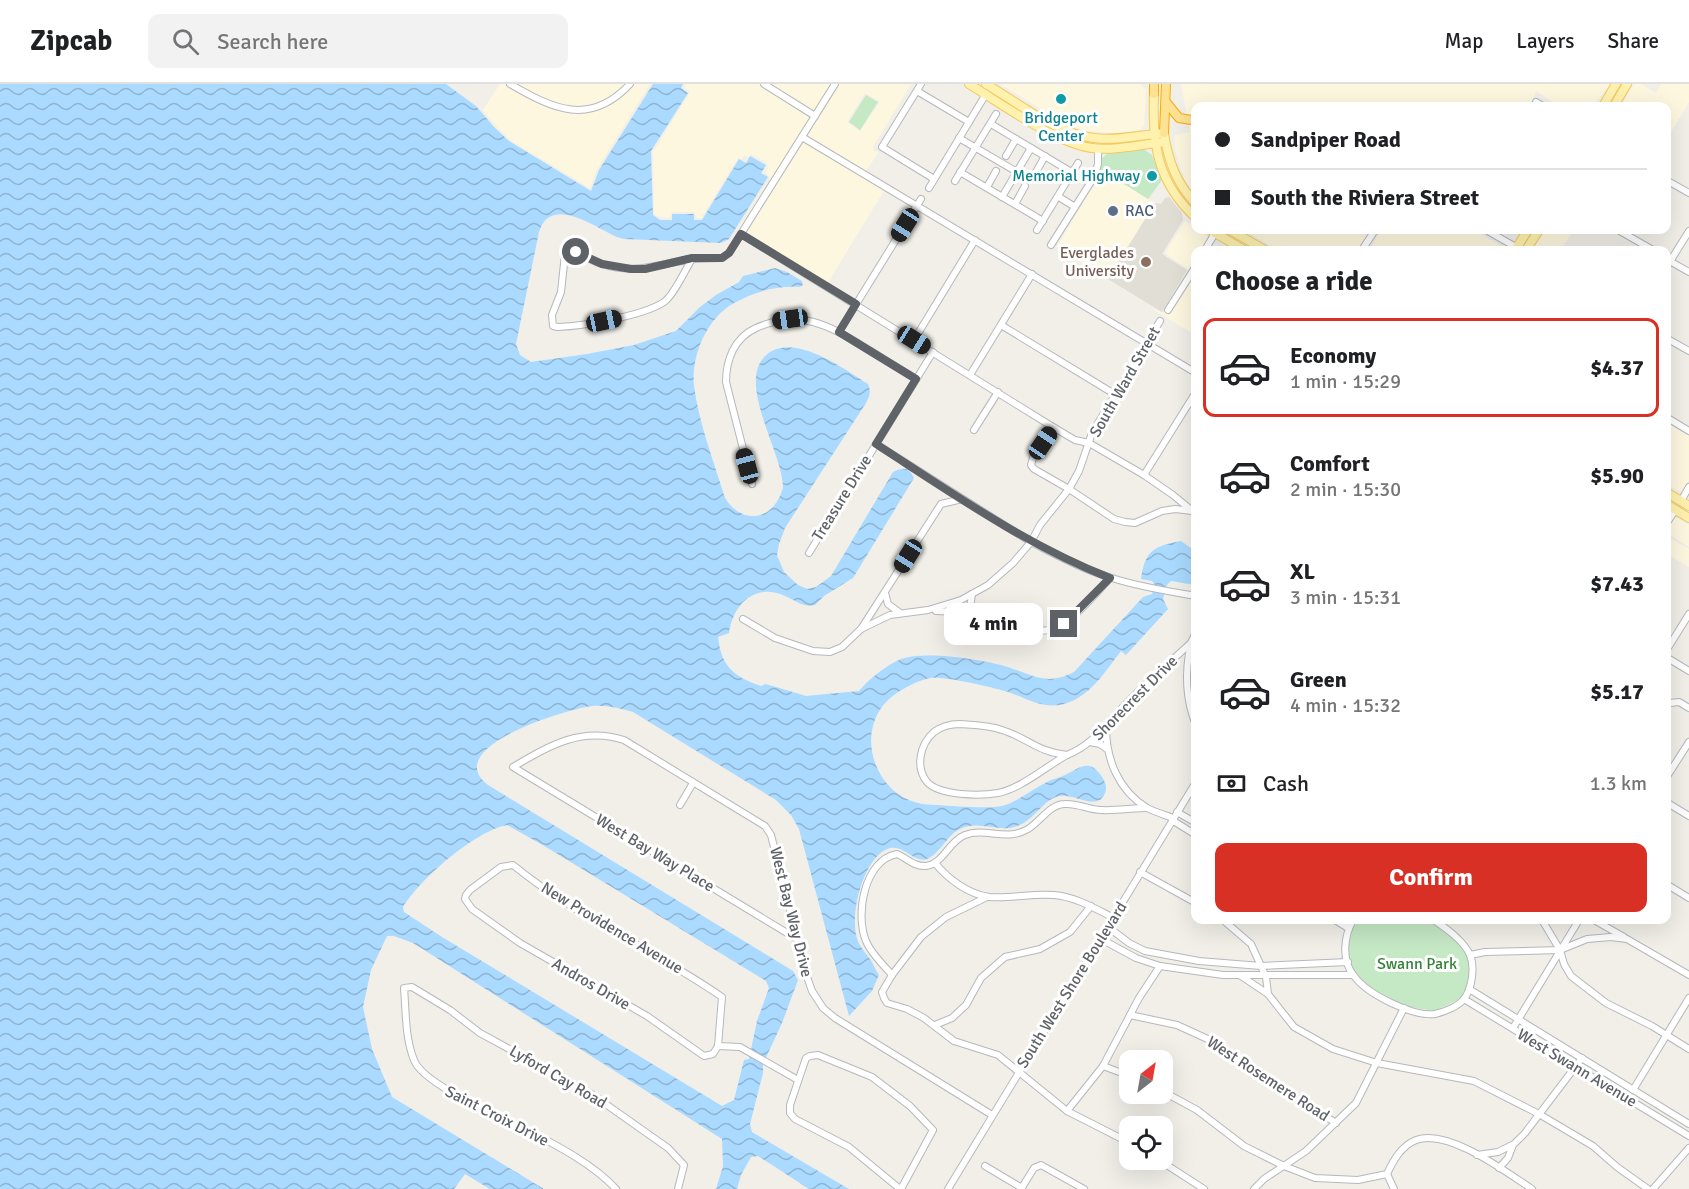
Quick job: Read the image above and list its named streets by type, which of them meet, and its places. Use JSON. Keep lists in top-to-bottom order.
{
  "streets": {
    "street": [
      "South Ward Street",
      "Treasure Drive",
      "Shorecrest Drive",
      "West Bay Way Place",
      "West Bay Way Drive",
      "New Providence Avenue",
      "Andros Drive",
      "South West Shore Boulevard",
      "West Swann Avenue",
      "Lyford Cay Road",
      "West Rosemere Road",
      "Saint Croix Drive"
    ]
  },
  "crossings": [
    ["West Bay Way Place", "West Bay Way Drive"],
    ["West Bay Way Drive", "South West Shore Boulevard"],
    ["New Providence Avenue", "Andros Drive"],
    ["Lyford Cay Road", "Saint Croix Drive"]
  ],
  "parks": ["Swann Park"],
  "places": [
    "Bridgeport Center",
    "Memorial Highway",
    "RAC",
    "Everglades University"
  ],
  "north": "top right",
  "page": {
    "header": "Zipcab",
    "search": "Search here",
    "nav": ["Map", "Layers", "Share"],
    "banner": ["Sandpiper Road", "South the Riviera Street"],
    "heading": "Choose a ride",
    "list": [
      {
        "name": "Economy",
        "note": "1 min · 15:29",
        "value": "$4.37"
      },
      {
        "name": "Comfort",
        "note": "2 min · 15:30",
        "value": "$5.90"
      },
      {
        "name": "XL",
        "note": "3 min · 15:31",
        "value": "$7.43"
      },
      {
        "name": "Green",
        "note": "4 min · 15:32",
        "value": "$5.17"
      }
    ],
    "bubble": "4 min",
    "pay": ["Cash", "1.3 km"],
    "buttons": "Confirm"
  }
}
